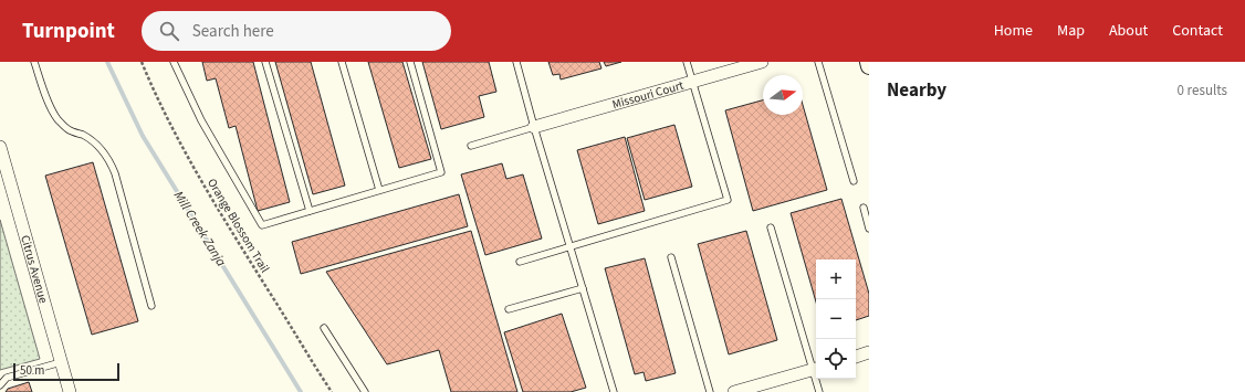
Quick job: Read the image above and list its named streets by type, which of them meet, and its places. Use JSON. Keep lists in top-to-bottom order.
{
  "streets": {
    "street": ["Missouri Court", "Citrus Avenue"],
    "path": ["Orange Blossom Trail"]
  },
  "water": ["Mill Creek Zanja"],
  "scale_bar": "50 m",
  "north": "right",
  "page": {
    "header": "Turnpoint",
    "search": "Search here",
    "nav": [
      "Home",
      "Map",
      "About",
      "Contact"
    ],
    "heading": ["Nearby", "0 results"],
    "map_buttons": ["+", "−"],
    "scale": "50 m"
  }
}
